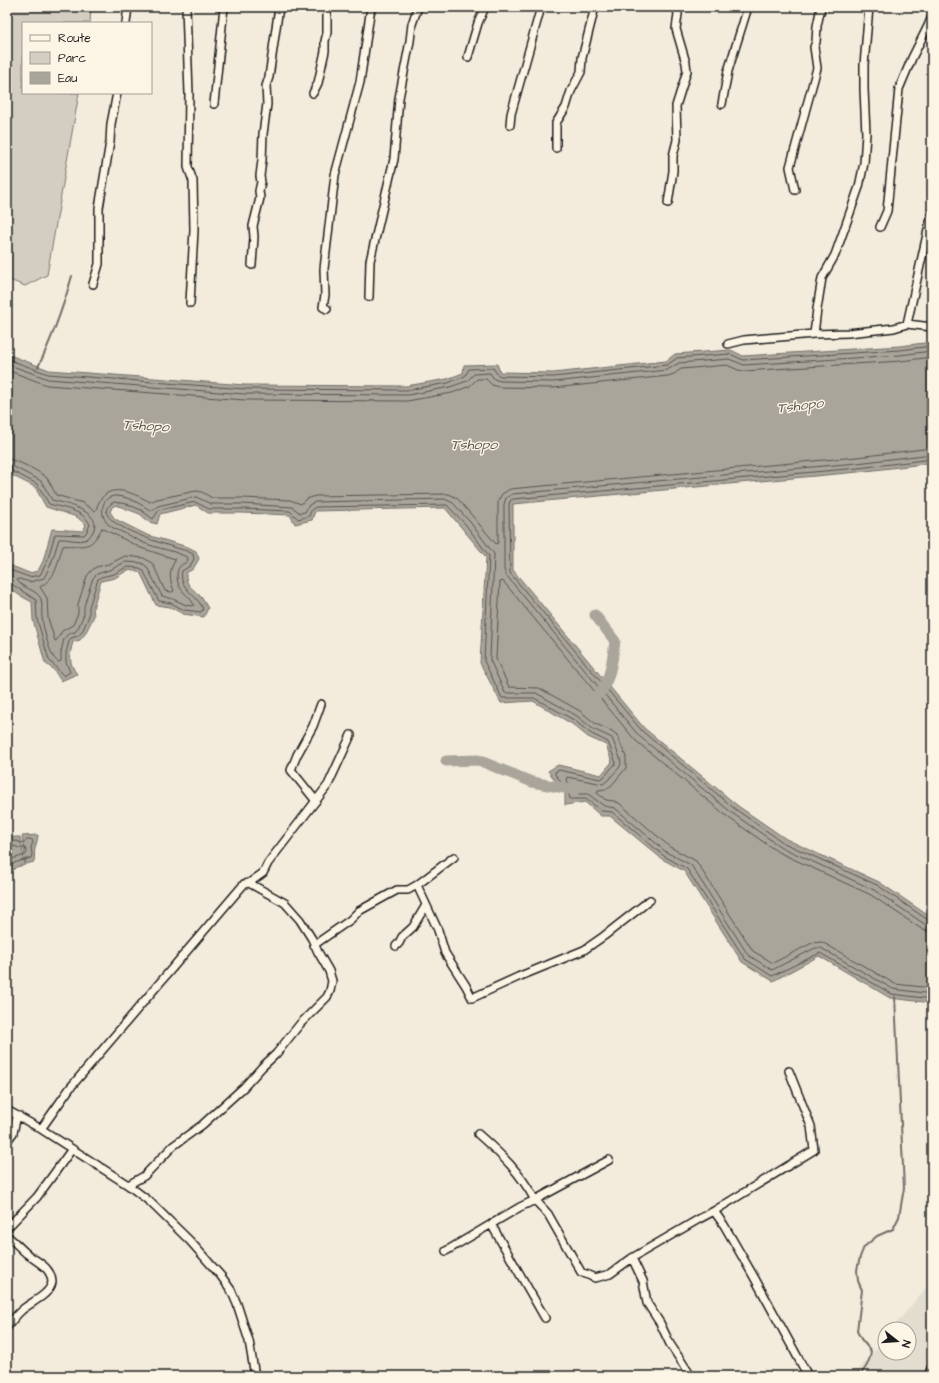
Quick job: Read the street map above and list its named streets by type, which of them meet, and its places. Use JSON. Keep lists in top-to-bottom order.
{
  "water": ["Tshopo"],
  "legend": ["Route", "Parc", "Eau"],
  "north": "right"
}
